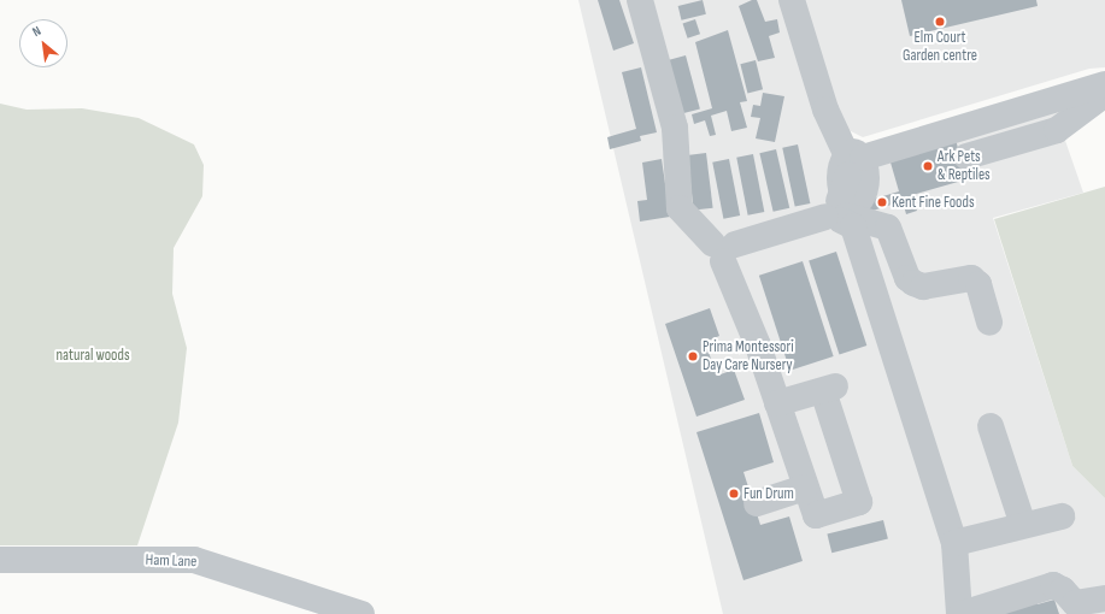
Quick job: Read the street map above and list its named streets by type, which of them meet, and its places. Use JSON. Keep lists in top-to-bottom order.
{
  "streets": {
    "street": ["Ham Lane"]
  },
  "parks": ["natural woods"],
  "places": [
    "Elm Court Garden centre",
    "Ark Pets & Reptiles",
    "Kent Fine Foods",
    "Prima Montessori Day Care Nursery",
    "Fun Drum"
  ],
  "north": "top left"
}
